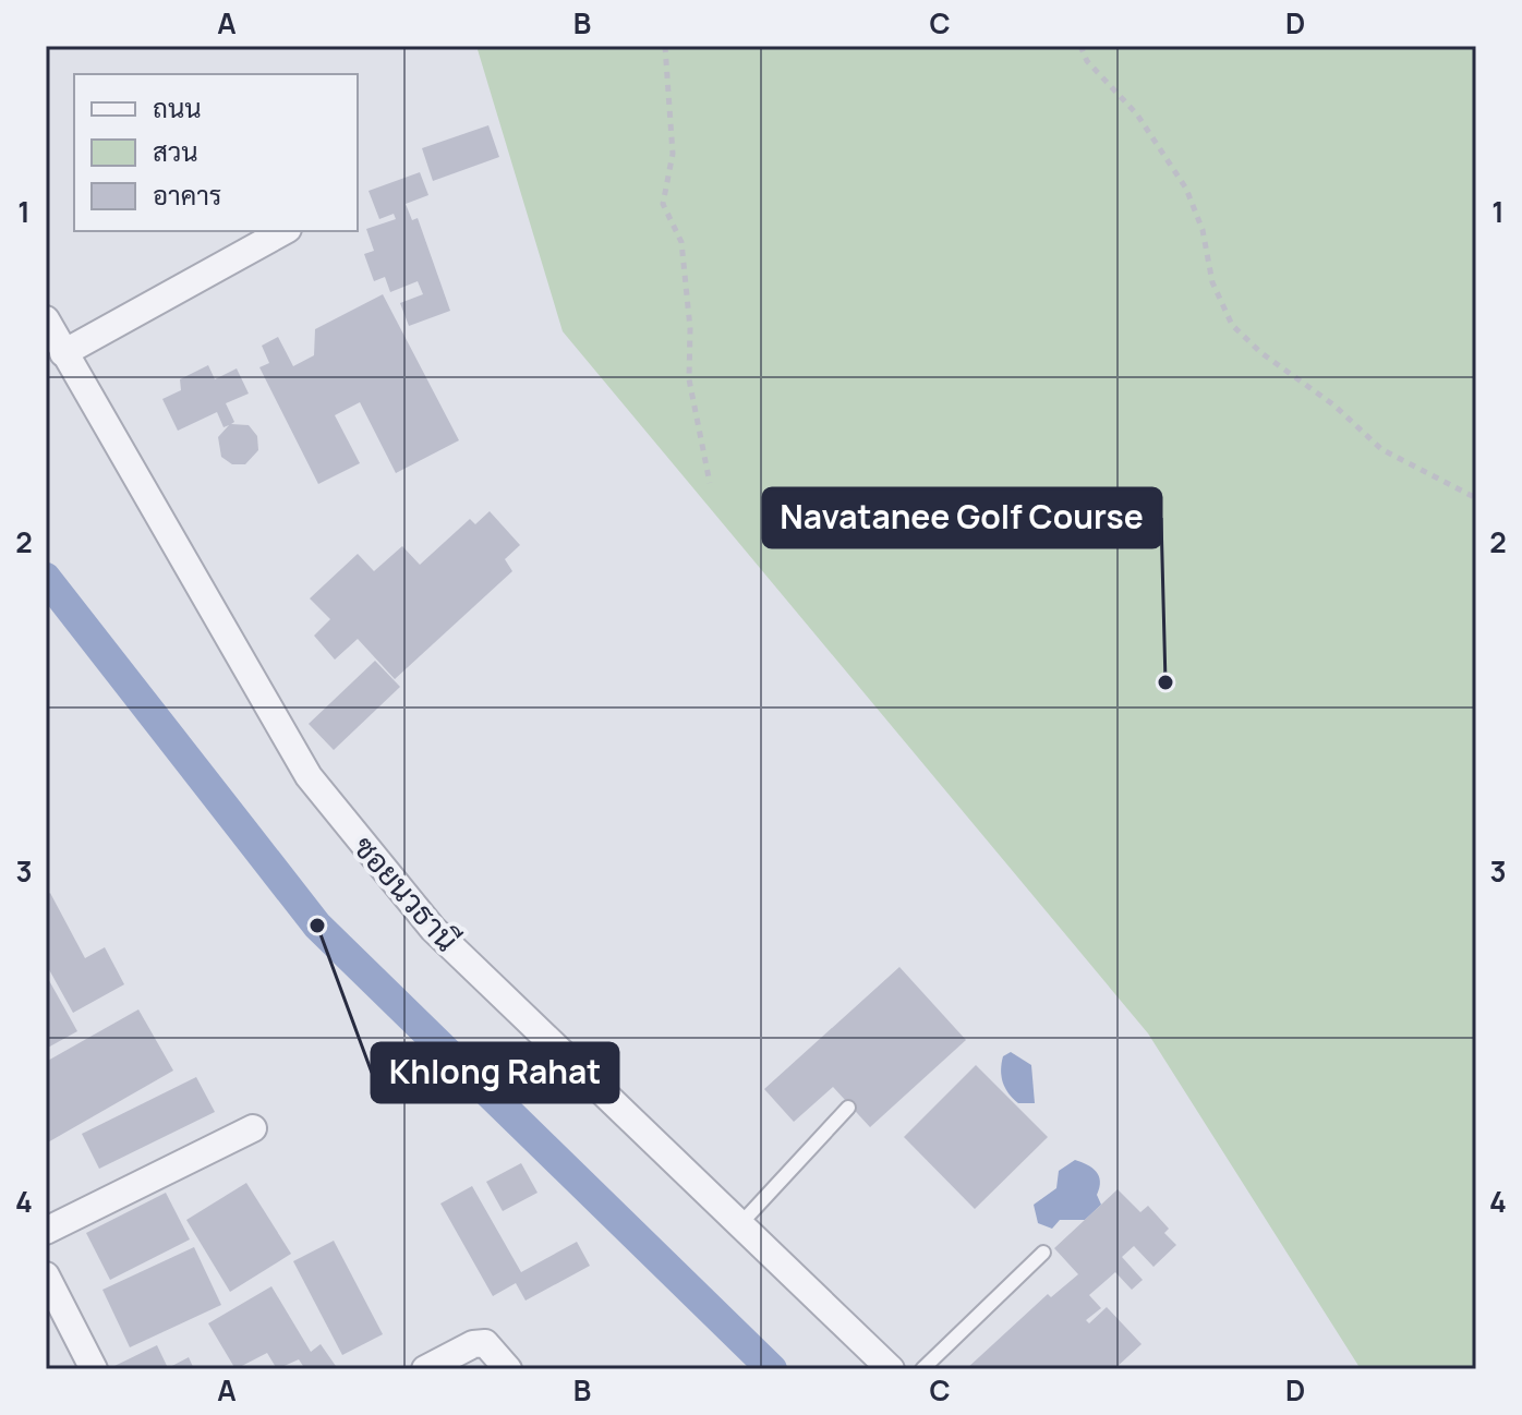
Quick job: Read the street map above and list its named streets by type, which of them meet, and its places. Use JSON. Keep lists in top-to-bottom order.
{
  "streets": {
    "street": ["ซอยนวธานี"]
  },
  "places": ["Navatanee Golf Course", "Khlong Rahat"],
  "legend": ["ถนน", "สวน", "อาคาร"],
  "grid": {
    "columns": [
      "A",
      "B",
      "C",
      "D"
    ],
    "rows": [
      "1",
      "2",
      "3",
      "4"
    ]
  }
}
